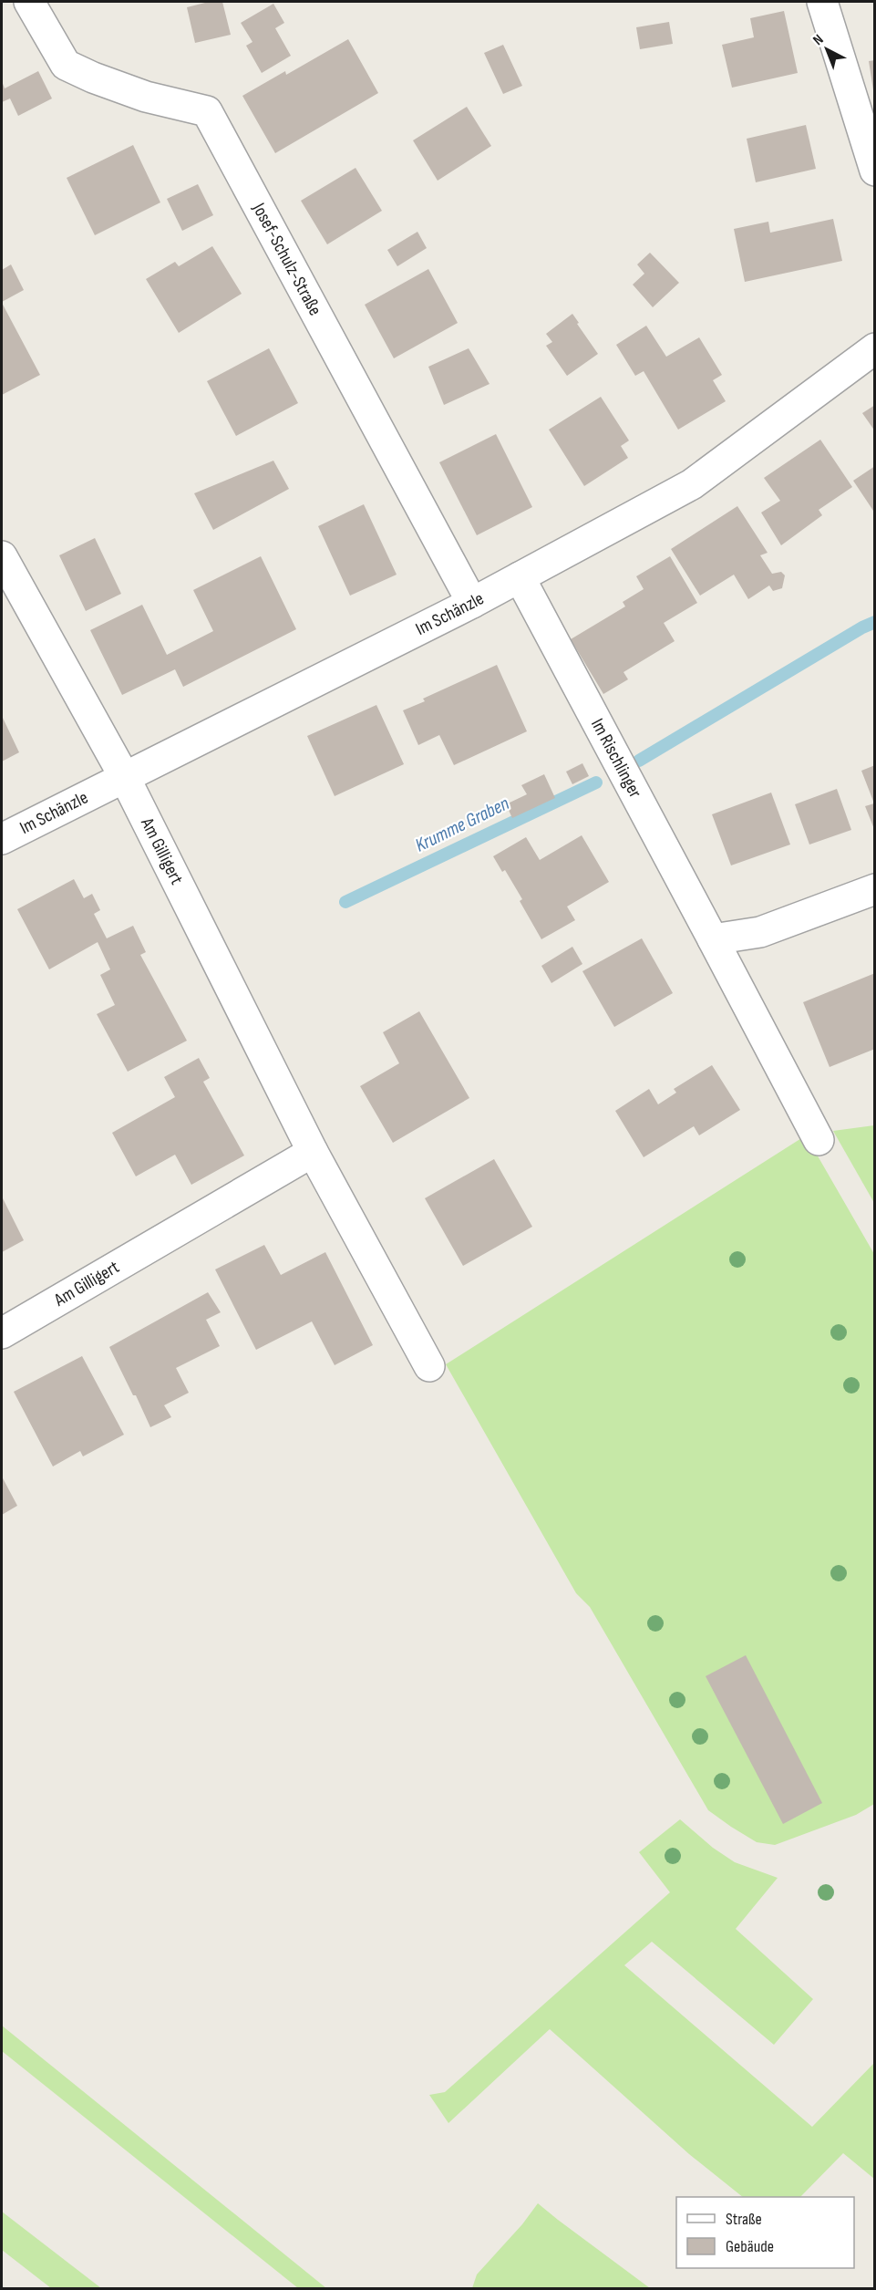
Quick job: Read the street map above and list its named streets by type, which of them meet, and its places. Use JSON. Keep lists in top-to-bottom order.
{
  "streets": {
    "street": [
      "Josef-Schulz-Straße",
      "Im Schänzle",
      "Im Rischlinger",
      "Am Gilligert"
    ]
  },
  "crossings": [
    ["Josef-Schulz-Straße", "Im Schänzle"],
    ["Im Schänzle", "Im Rischlinger"],
    ["Im Schänzle", "Am Gilligert"]
  ],
  "water": ["Krumme Graben"],
  "legend": ["Straße", "Gebäude"],
  "north": "top left"
}
